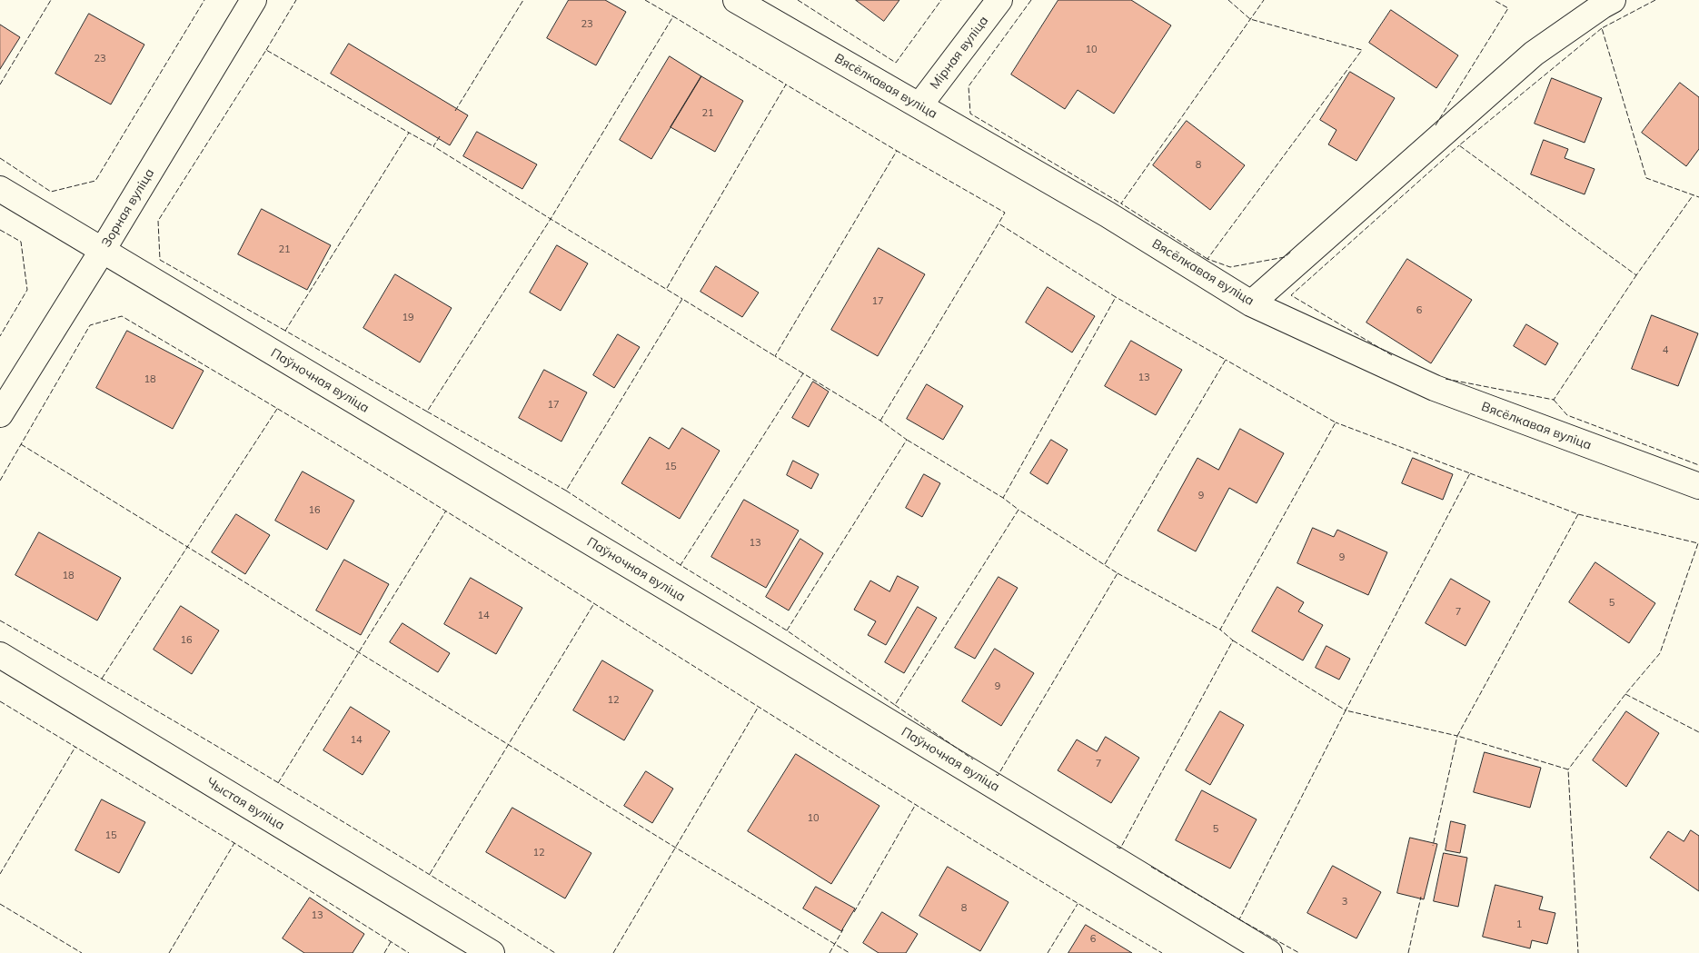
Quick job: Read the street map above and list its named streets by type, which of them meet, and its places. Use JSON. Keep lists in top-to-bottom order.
{
  "streets": {
    "street": [
      "Мірная вуліца",
      "Вясёлкавая вуліца",
      "Зорная вуліца",
      "Паўночная вуліца",
      "Чыстая вуліца"
    ]
  },
  "crossings": [
    ["Мірная вуліца", "Вясёлкавая вуліца"],
    ["Зорная вуліца", "Паўночная вуліца"]
  ],
  "house_numbers": [
    "23",
    "10",
    "23",
    "21",
    "8",
    "21",
    "17",
    "6",
    "19",
    "4",
    "13",
    "18",
    "17",
    "15",
    "9",
    "16",
    "13",
    "9",
    "18",
    "5",
    "7",
    "14",
    "16",
    "9",
    "12",
    "14",
    "7",
    "10",
    "5",
    "15",
    "12",
    "3",
    "8",
    "13",
    "1",
    "6"
  ]
}
